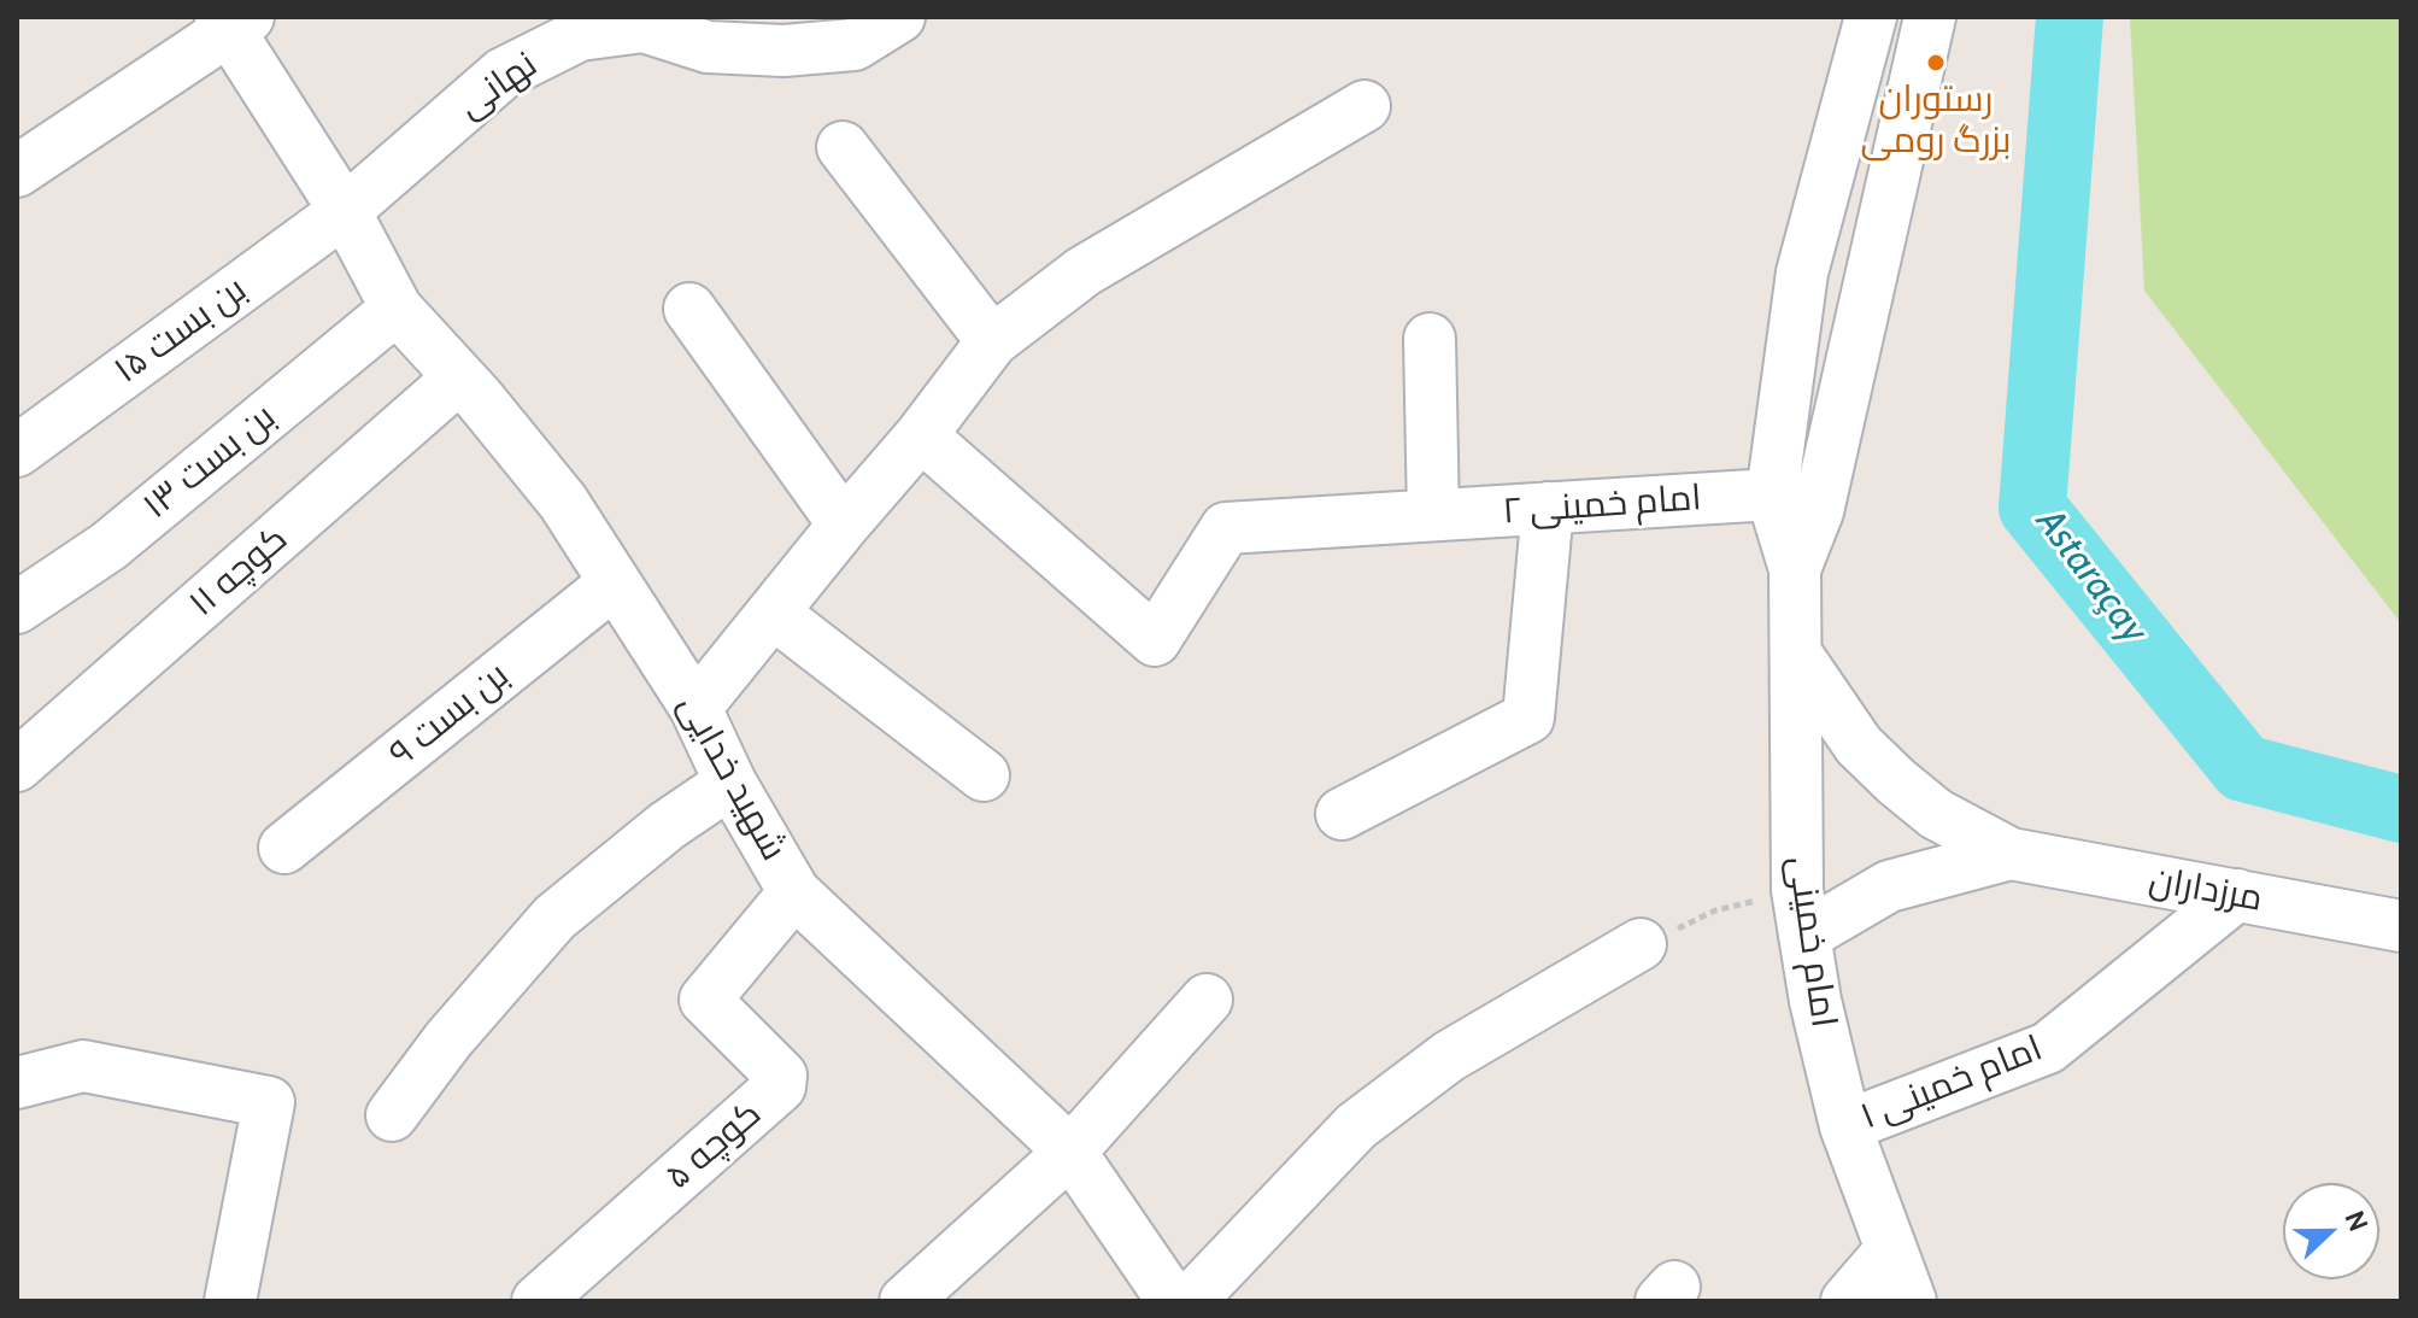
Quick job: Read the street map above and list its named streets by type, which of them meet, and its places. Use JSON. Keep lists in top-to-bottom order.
{
  "streets": {
    "street": [
      "نهانی",
      "بن بست ۱۵",
      "بن بست ۱۳",
      "امام خمینی ۲",
      "کوچه ۱۱",
      "بن بست ۹",
      "شهید خدایی",
      "مرزداران",
      "امام خمینی",
      "امام خمینی ۱",
      "کوچه ۵"
    ]
  },
  "crossings": [
    ["نهانی", "بن بست ۱۵"],
    ["نهانی", "شهید خدایی"],
    ["بن بست ۱۵", "شهید خدایی"],
    ["بن بست ۱۳", "شهید خدایی"],
    ["امام خمینی ۲", "امام خمینی"],
    ["کوچه ۱۱", "شهید خدایی"],
    ["بن بست ۹", "شهید خدایی"],
    ["شهید خدایی", "کوچه ۵"],
    ["مرزداران", "امام خمینی"],
    ["مرزداران", "امام خمینی ۱"],
    ["امام خمینی", "امام خمینی ۱"]
  ],
  "water": ["Astaraçay"],
  "places": ["رستوران بزرگ رومی"],
  "north": "right"
}
